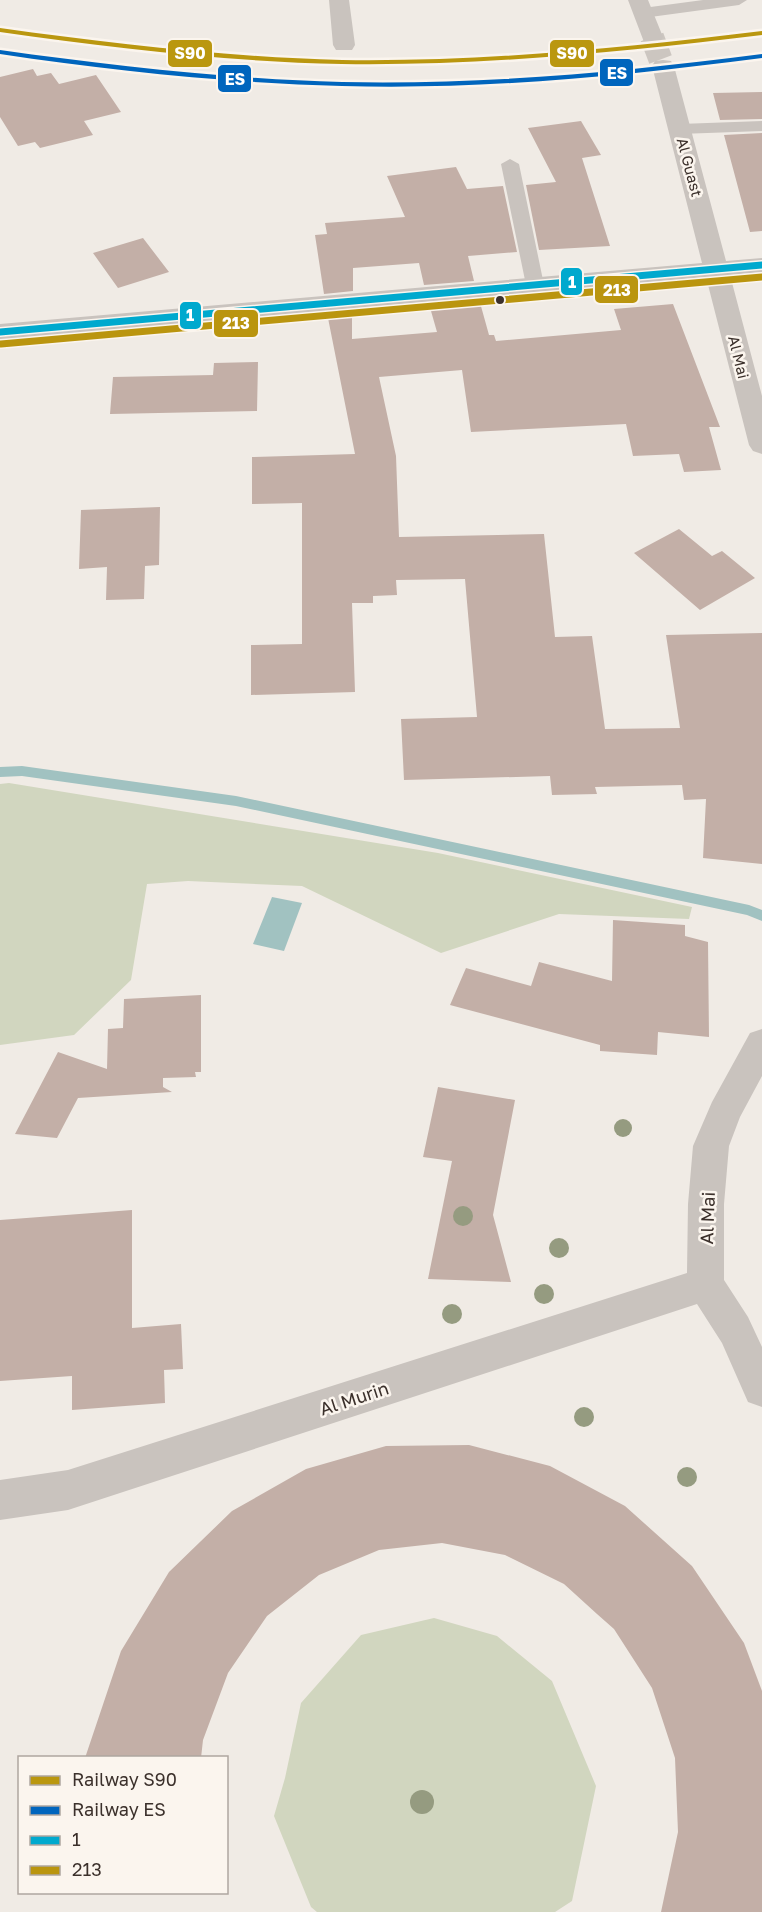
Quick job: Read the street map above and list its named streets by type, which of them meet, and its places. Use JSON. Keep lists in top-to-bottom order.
{
  "streets": {
    "street": ["Al Guast", "Al Mai", "Al Murin"]
  },
  "crossings": [
    ["Al Guast", "Al Mai"],
    ["Al Mai", "Al Murin"]
  ],
  "lines": [
    "rail line S90",
    "rail line ES",
    "transit line 1",
    "transit line 213"
  ],
  "legend": [
    "Railway S90",
    "Railway ES",
    "1",
    "213"
  ]
}
